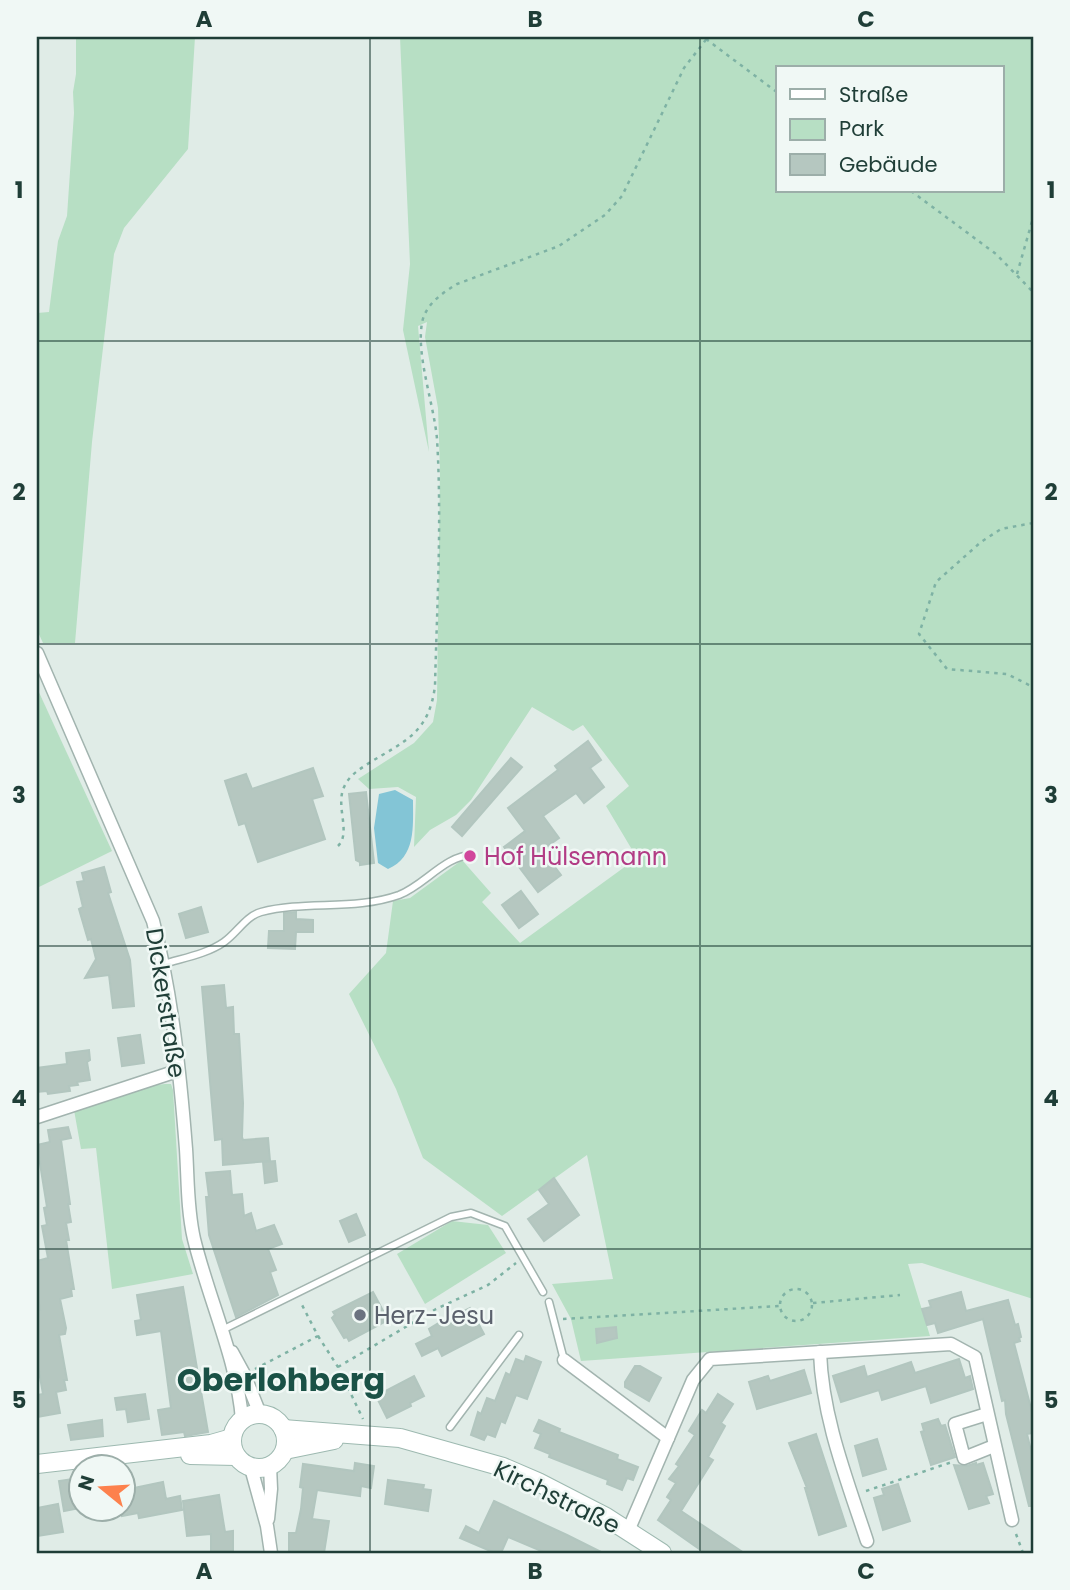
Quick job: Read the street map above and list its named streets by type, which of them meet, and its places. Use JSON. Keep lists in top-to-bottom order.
{
  "streets": {
    "street": ["Dickerstraße", "Kirchstraße"]
  },
  "crossings": [
    ["Dickerstraße", "Kirchstraße"]
  ],
  "districts": ["Oberlohberg"],
  "places": ["Hof Hülsemann", "Herz-Jesu"],
  "legend": ["Straße", "Park", "Gebäude"],
  "north": "left",
  "grid": {
    "columns": ["A", "B", "C"],
    "rows": [
      "1",
      "2",
      "3",
      "4",
      "5"
    ]
  }
}
